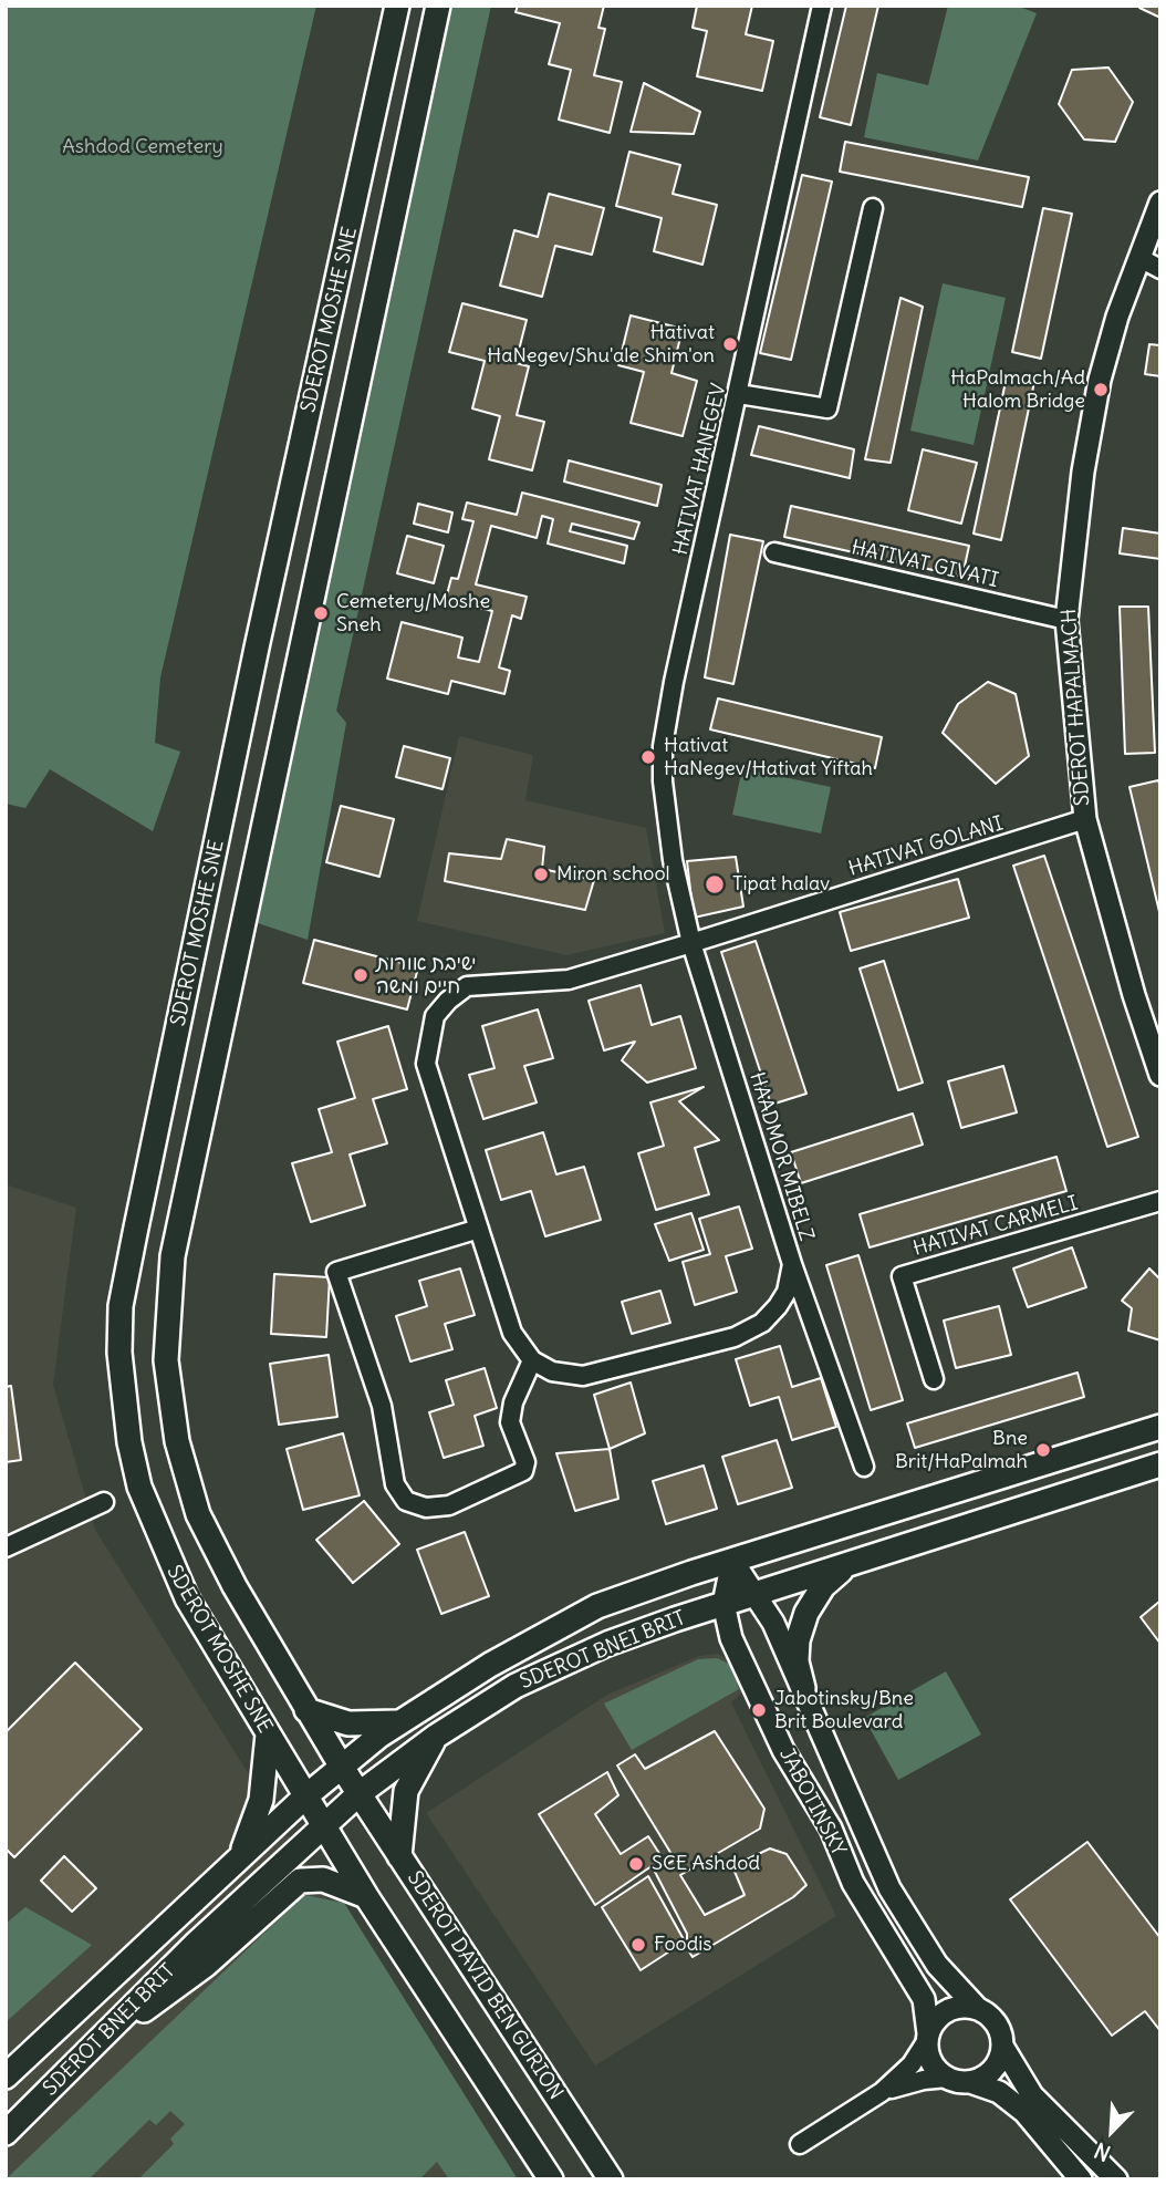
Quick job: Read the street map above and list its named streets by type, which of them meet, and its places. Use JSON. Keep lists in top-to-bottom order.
{
  "streets": {
    "main road": ["SDEROT MOSHE SNE", "SDEROT BNEI BRIT", "SDEROT DAVID BEN GURION"],
    "street": [
      "HATIVAT HANEGEV",
      "HATIVAT GIVATI",
      "SDEROT HAPALMACH",
      "HATIVAT GOLANI",
      "HAADMOR MIBELZ",
      "HATIVAT CARMELI",
      "JABOTINSKY"
    ]
  },
  "crossings": [
    ["SDEROT MOSHE SNE", "SDEROT BNEI BRIT"],
    ["SDEROT MOSHE SNE", "SDEROT DAVID BEN GURION"],
    ["HATIVAT HANEGEV", "HATIVAT GOLANI"],
    ["HATIVAT HANEGEV", "HAADMOR MIBELZ"],
    ["HATIVAT GIVATI", "SDEROT HAPALMACH"],
    ["SDEROT HAPALMACH", "HATIVAT GOLANI"],
    ["HATIVAT GOLANI", "HAADMOR MIBELZ"],
    ["SDEROT BNEI BRIT", "JABOTINSKY"],
    ["SDEROT BNEI BRIT", "SDEROT DAVID BEN GURION"]
  ],
  "parks": ["Ashdod Cemetery"],
  "places": [
    "Hativat HaNegev/Shu'ale Shim'on",
    "HaPalmach/Ad Halom Bridge",
    "Cemetery/Moshe Sneh",
    "Hativat HaNegev/Hativat Yiftah",
    "Miron school",
    "Tipat halav",
    "ישיבת אורות חיים ומשה",
    "Bne Brit/HaPalmah",
    "Jabotinsky/Bne Brit Boulevard",
    "SCE Ashdod",
    "Foodis"
  ],
  "north": "bottom left"
}
